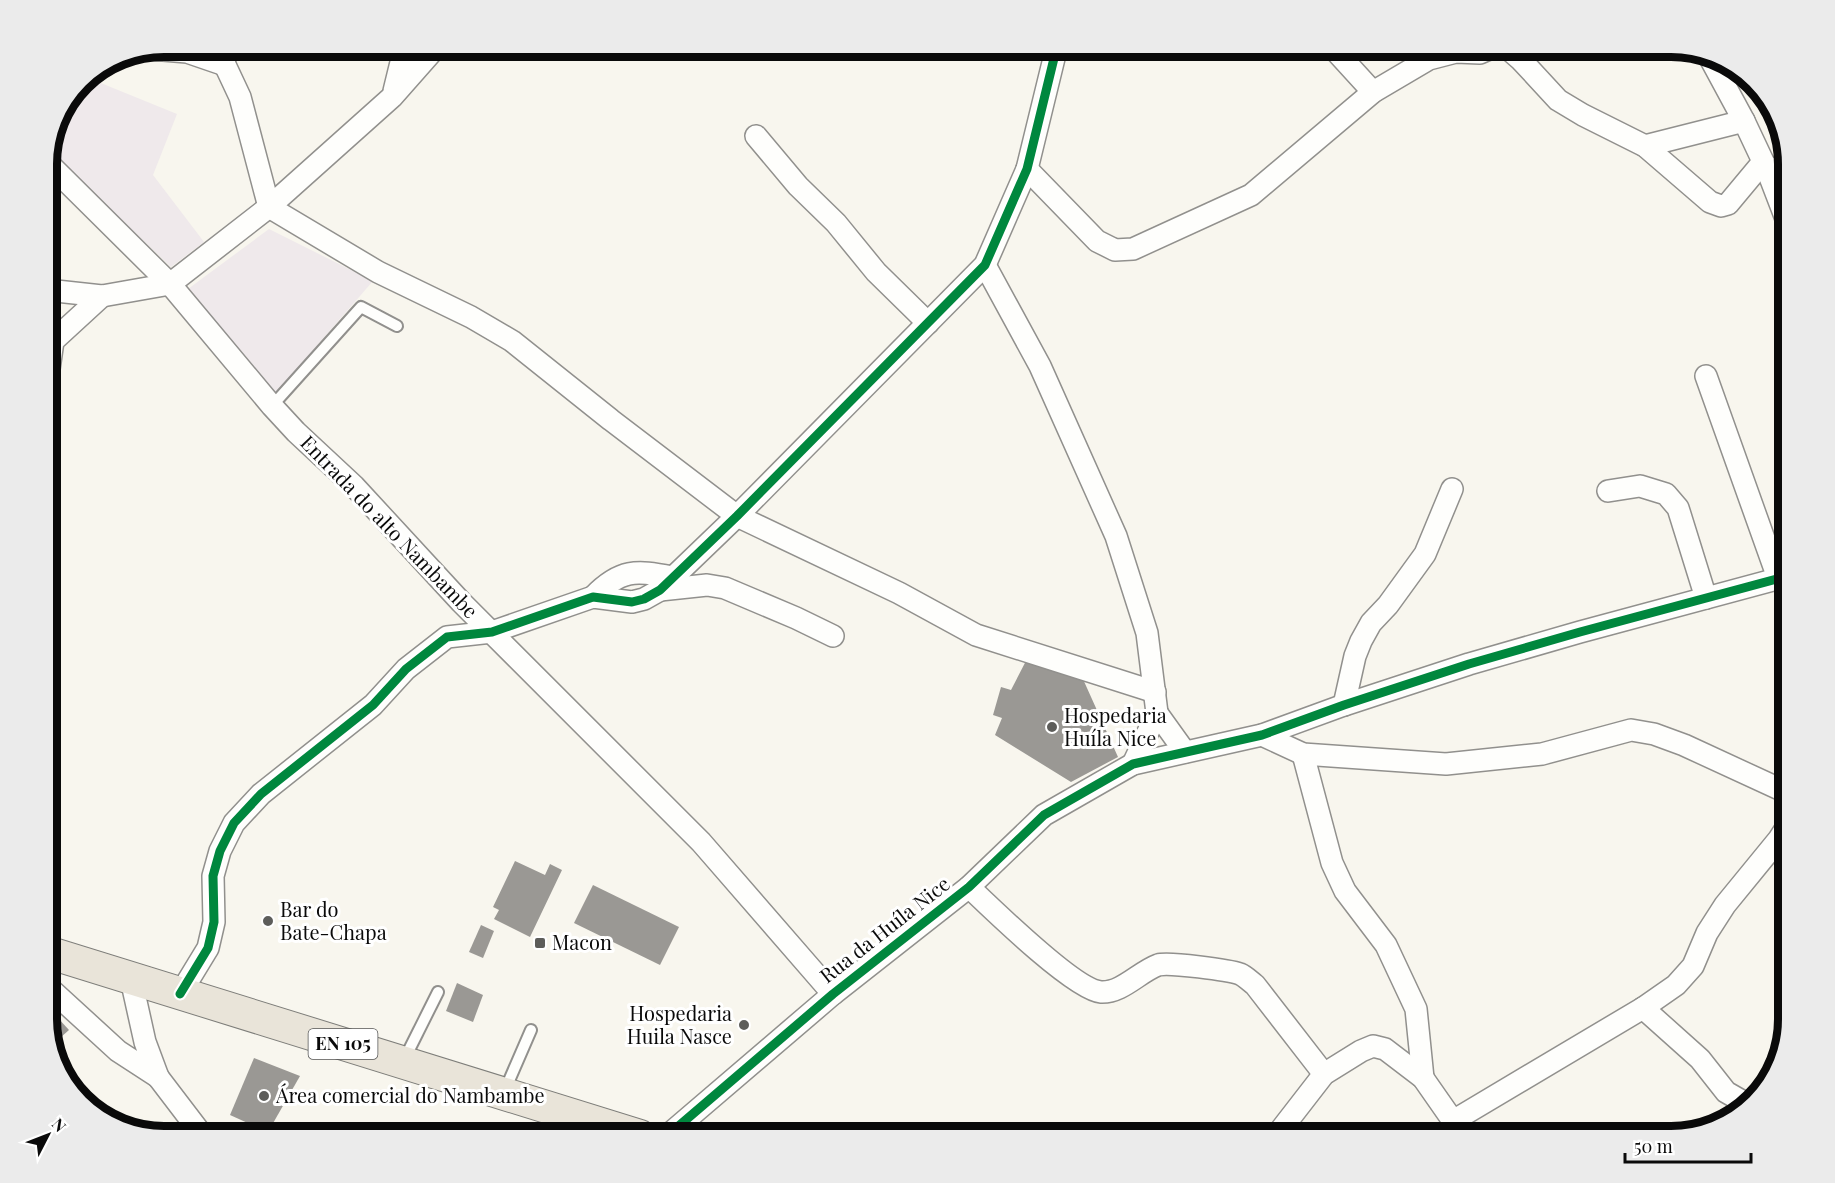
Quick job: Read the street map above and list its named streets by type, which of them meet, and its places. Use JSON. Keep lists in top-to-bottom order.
{
  "streets": {
    "main road": ["EN 105"],
    "street": ["Entrada do alto Nambambe", "Rua da Huíla Nice"]
  },
  "crossings": [
    ["Entrada do alto Nambambe", "Rua da Huíla Nice"]
  ],
  "places": {
    "other": [
      "Hospedaria Huíla Nice",
      "Bar do Bate-Chapa",
      "Hospedaria Huila Nasce",
      "Área comercial do Nambambe"
    ],
    "transit": ["Macon"]
  },
  "scale_bar": "50 m",
  "north": "top right"
}
